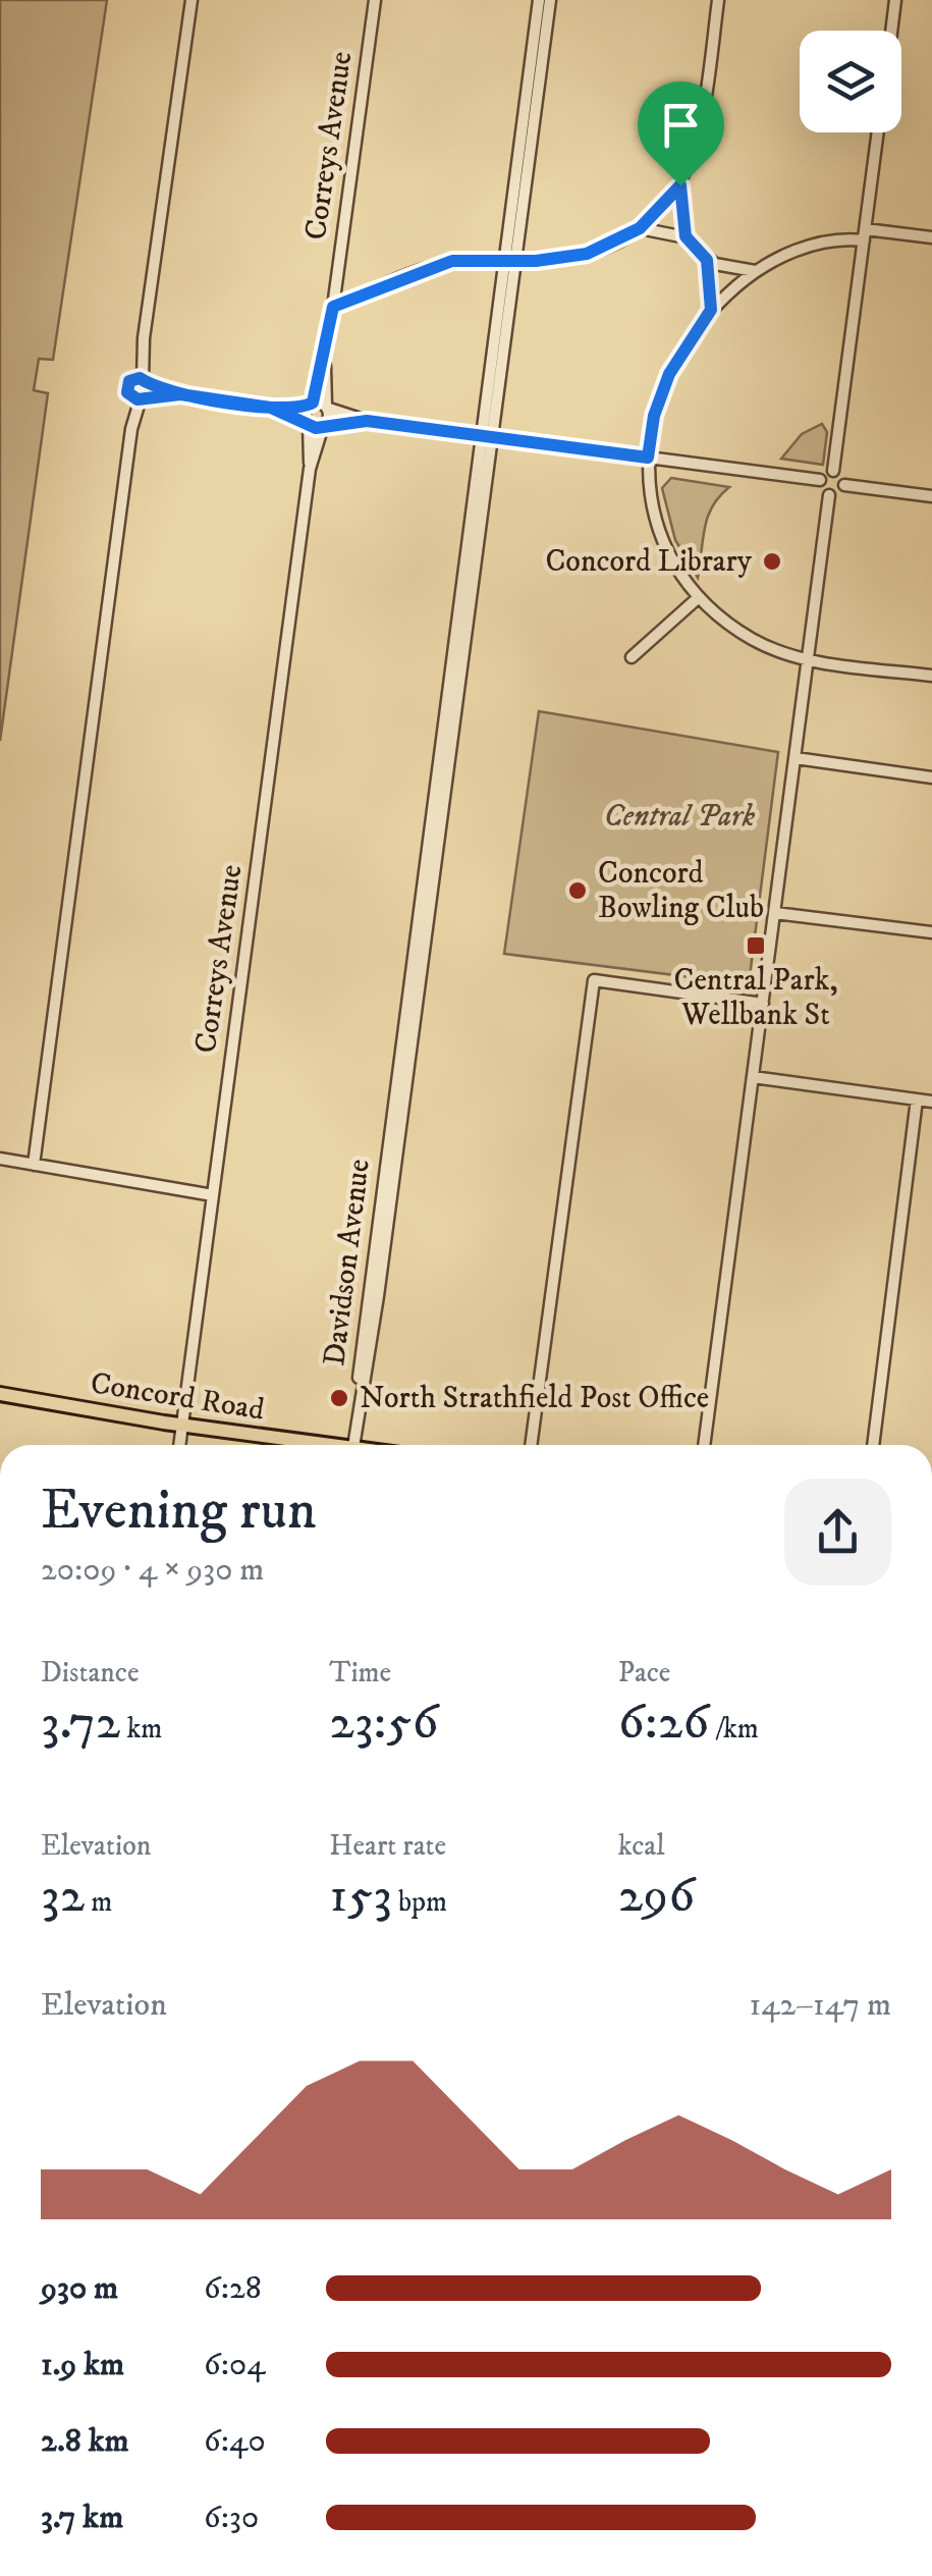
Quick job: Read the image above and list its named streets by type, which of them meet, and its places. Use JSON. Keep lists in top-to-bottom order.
{
  "streets": {
    "main road": ["Concord Road"],
    "street": ["Correys Avenue", "Davidson Avenue"]
  },
  "crossings": [
    ["Correys Avenue", "Concord Road"]
  ],
  "parks": ["Central Park"],
  "places": {
    "other": ["Concord Library", "Concord Bowling Club", "North Strathfield Post Office"],
    "transit": ["Central Park, Wellbank St"]
  },
  "page": {
    "heading": ["Evening run", "20:09 · 4 × 930 m"],
    "stats": [
      ["Distance", "3.72 km"],
      ["Time", "23:56"],
      ["Pace", "6:26 /km"],
      ["Elevation", "32 m"],
      ["Heart rate", "153 bpm"],
      ["kcal", "296"]
    ],
    "chart": ["Elevation", "142–147 m"],
    "list": [
      {
        "name": "930 m",
        "note": "6:28"
      },
      {
        "name": "1.9 km",
        "note": "6:04"
      },
      {
        "name": "2.8 km",
        "note": "6:40"
      },
      {
        "name": "3.7 km",
        "note": "6:30"
      }
    ]
  }
}
